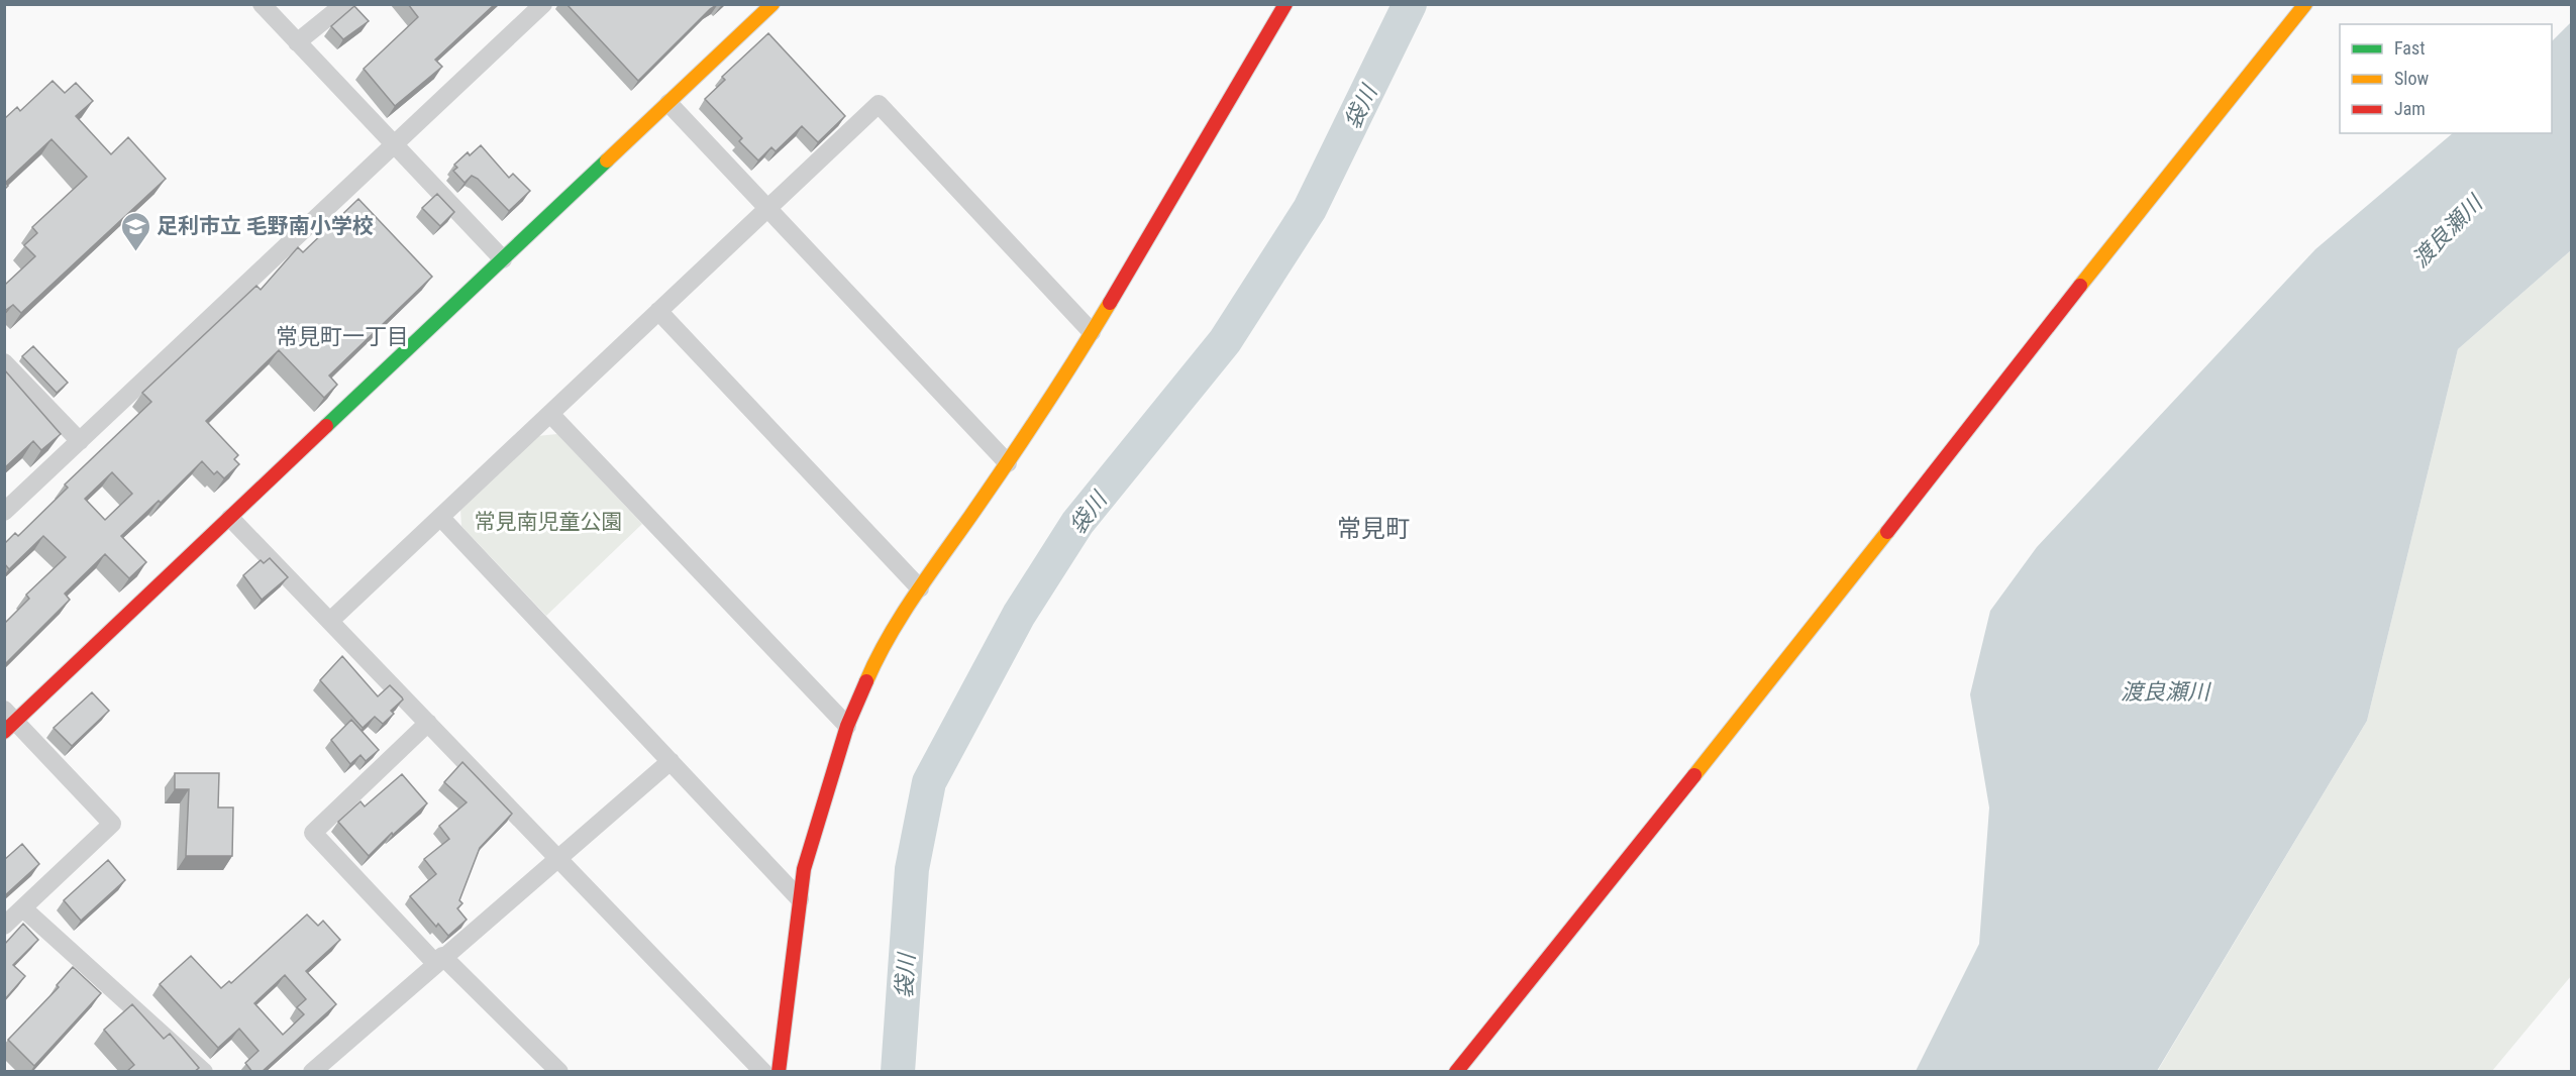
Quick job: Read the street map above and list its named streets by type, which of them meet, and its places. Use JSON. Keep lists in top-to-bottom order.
{
  "districts": ["常見町一丁目", "常見町"],
  "water": ["袋川", "渡良瀬川"],
  "parks": ["常見南児童公園"],
  "places": {
    "school or university": ["足利市立 毛野南小学校"]
  },
  "legend": ["Fast", "Slow", "Jam"]
}
